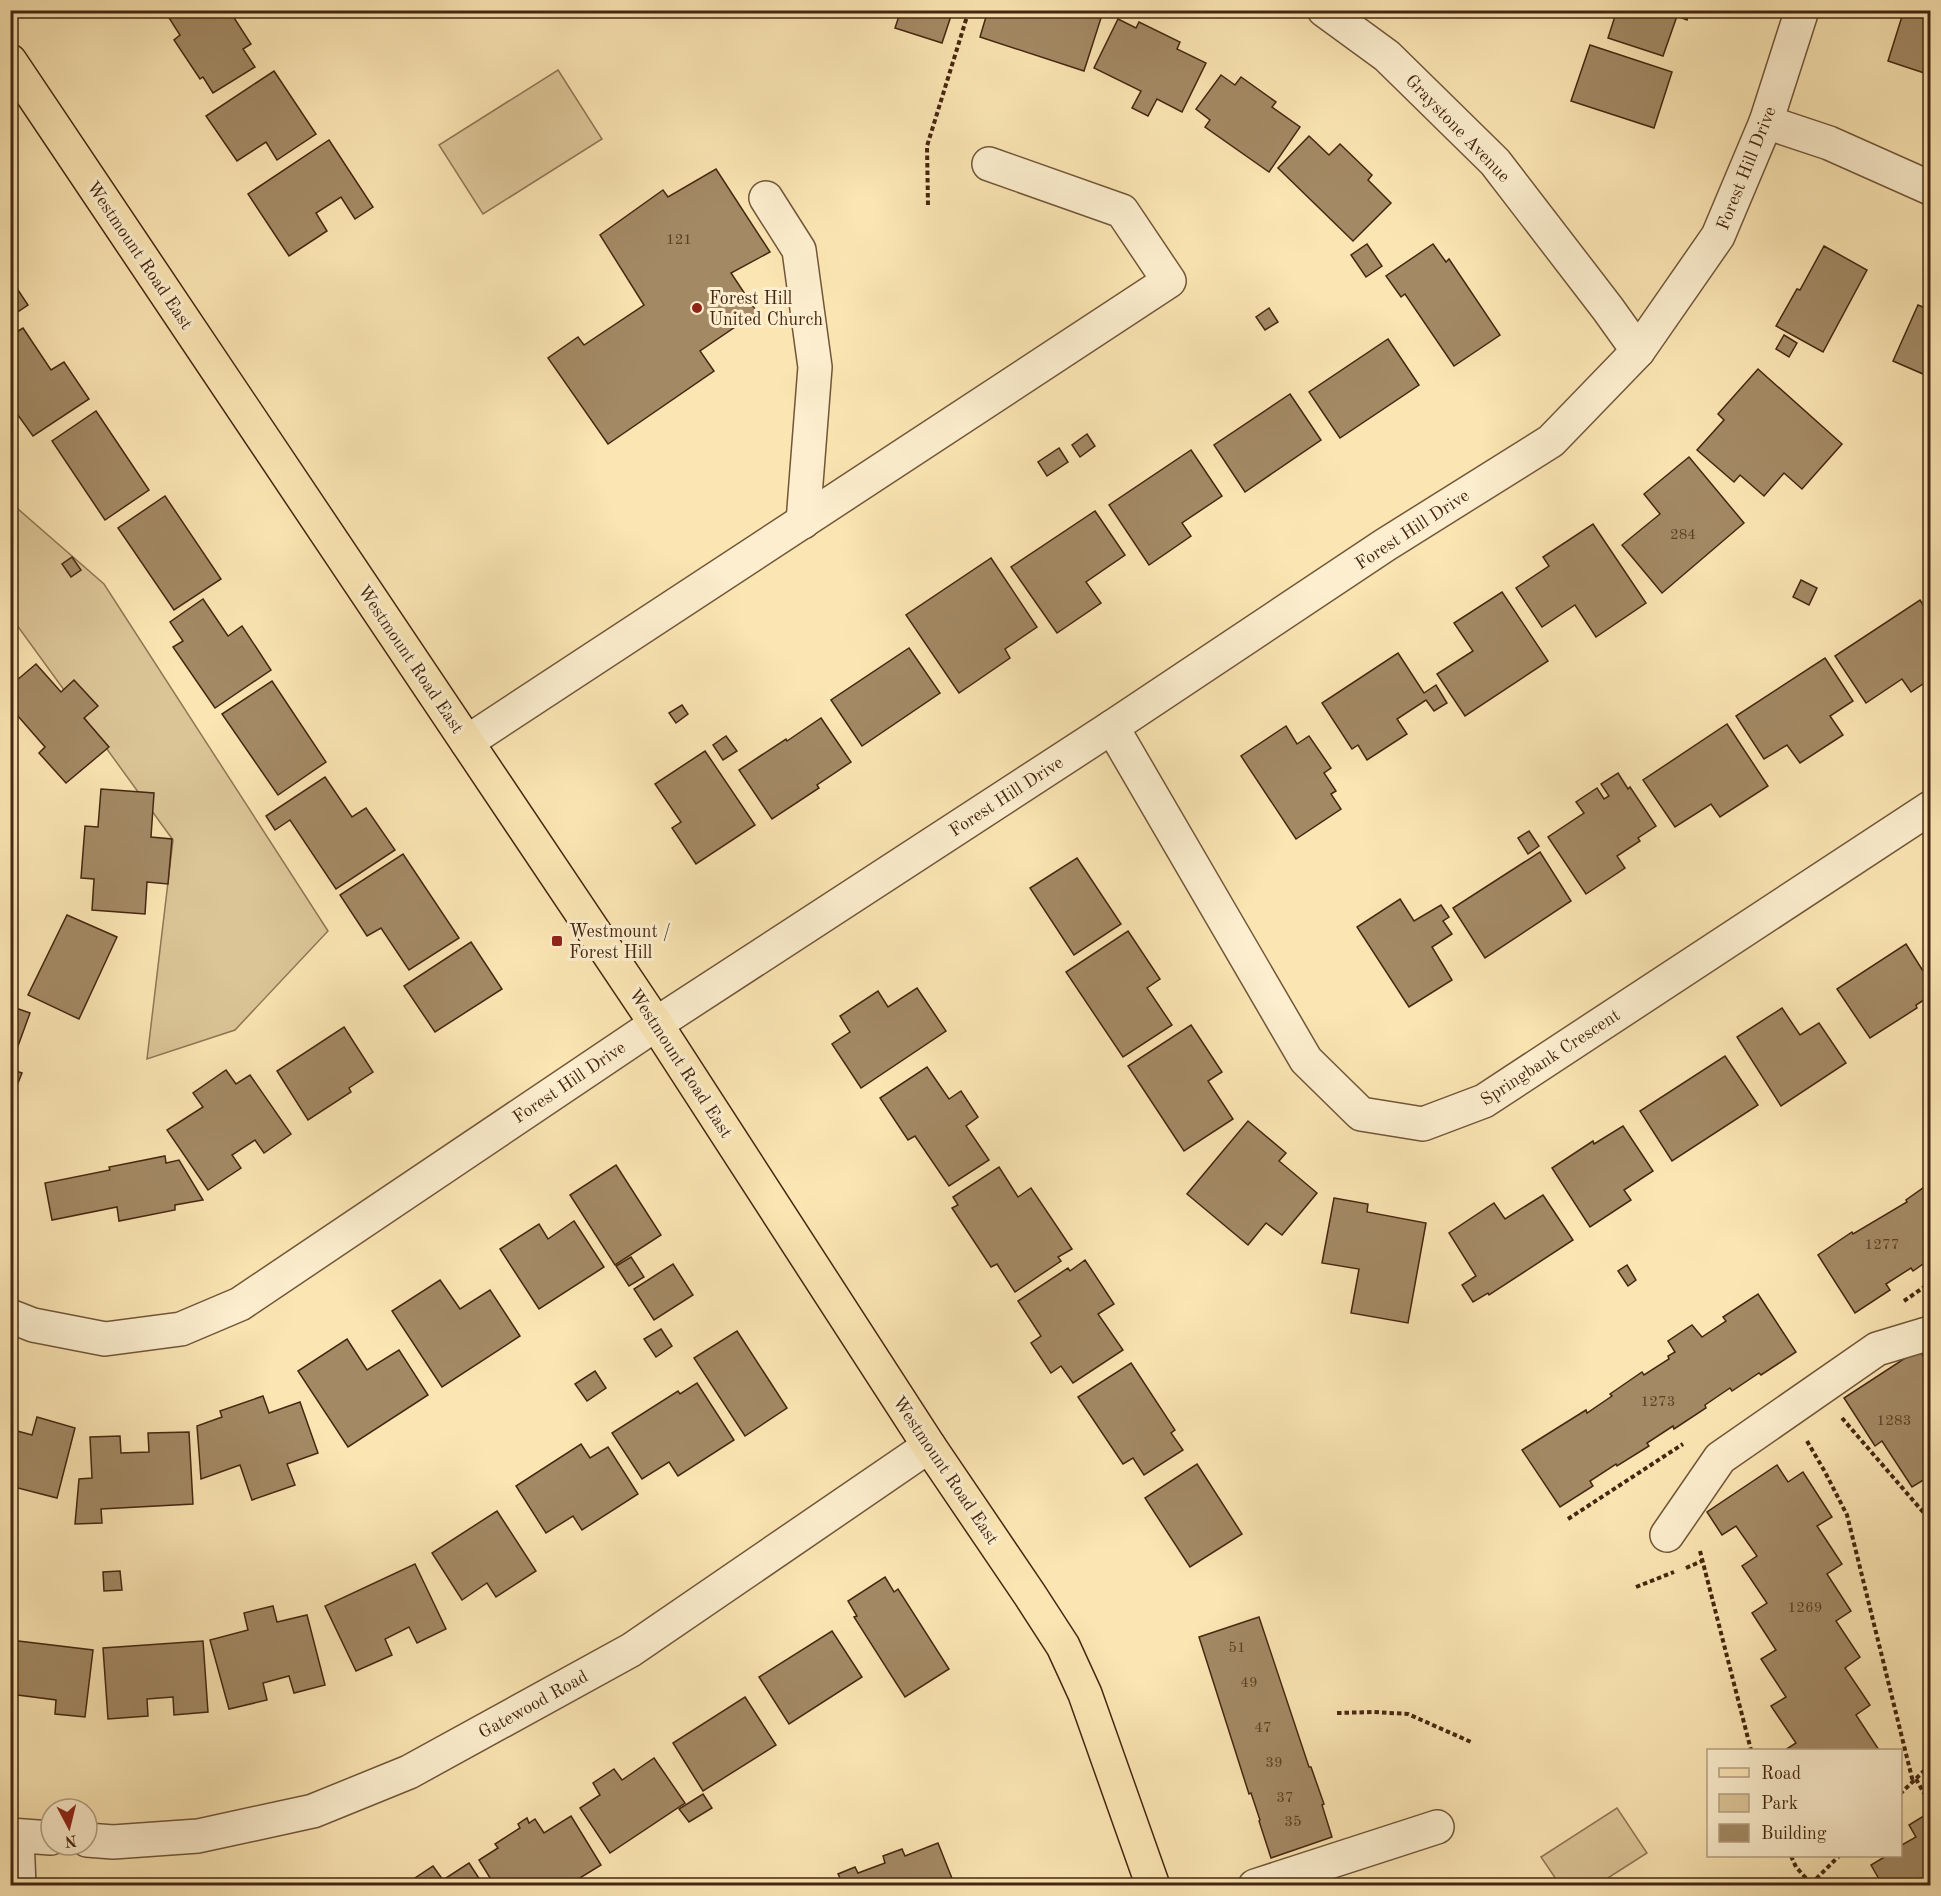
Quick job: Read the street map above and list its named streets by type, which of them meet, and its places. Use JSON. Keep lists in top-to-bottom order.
{
  "streets": {
    "main road": ["Westmount Road East"],
    "street": [
      "Graystone Avenue",
      "Forest Hill Drive",
      "Springbank Crescent",
      "Gatewood Road"
    ]
  },
  "crossings": [
    ["Graystone Avenue", "Forest Hill Drive"],
    ["Forest Hill Drive", "Westmount Road East"],
    ["Forest Hill Drive", "Springbank Crescent"],
    ["Westmount Road East", "Gatewood Road"]
  ],
  "places": {
    "other": ["Forest Hill United Church"],
    "transit": ["Westmount / Forest Hill"]
  },
  "house_numbers": [
    "121",
    "284",
    "1277",
    "1273",
    "1283",
    "1269",
    "51",
    "49",
    "47",
    "39",
    "37",
    "35"
  ],
  "legend": ["Road", "Park", "Building"],
  "north": "bottom"
}
